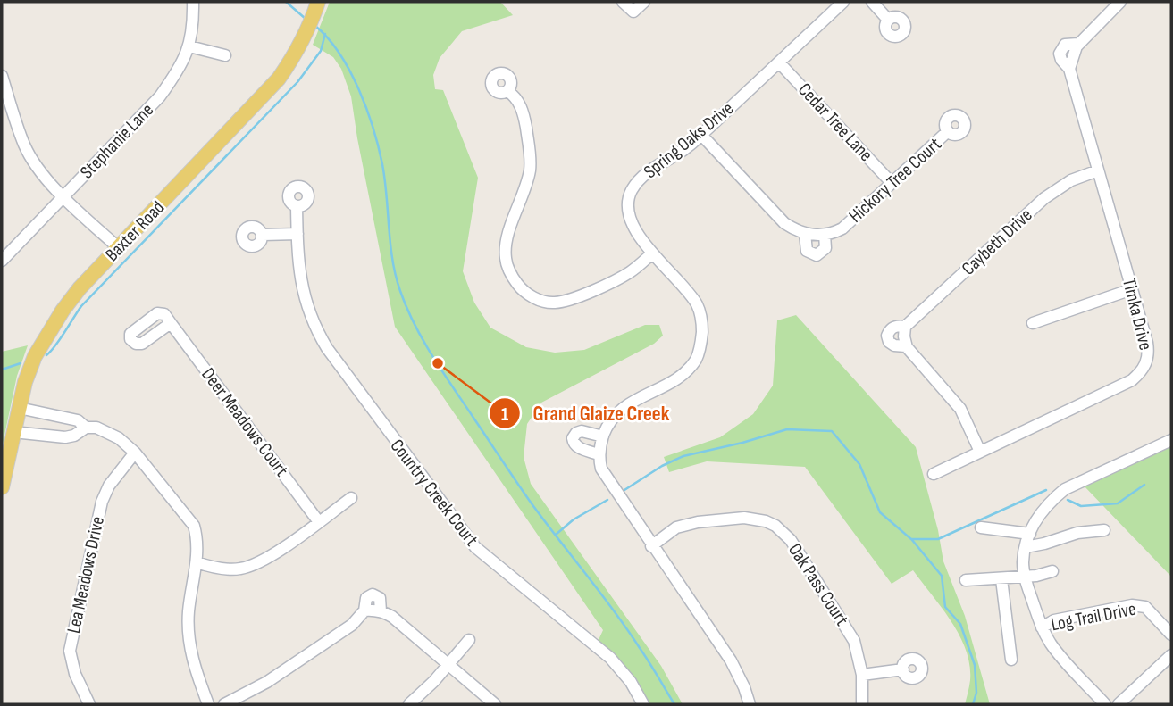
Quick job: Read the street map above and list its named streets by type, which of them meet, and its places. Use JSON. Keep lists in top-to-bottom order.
{
  "streets": {
    "main road": ["Baxter Road"],
    "street": [
      "Cedar Tree Lane",
      "Spring Oaks Drive",
      "Stephanie Lane",
      "Hickory Tree Court",
      "Caybeth Drive",
      "Timka Drive",
      "Deer Meadows Court",
      "Country Creek Court",
      "Lea Meadows Drive",
      "Oak Pass Court",
      "Log Trail Drive"
    ]
  },
  "crossings": [
    ["Cedar Tree Lane", "Spring Oaks Drive"],
    ["Cedar Tree Lane", "Hickory Tree Court"],
    ["Caybeth Drive", "Timka Drive"]
  ],
  "places": ["Grand Glaize Creek"]
}
